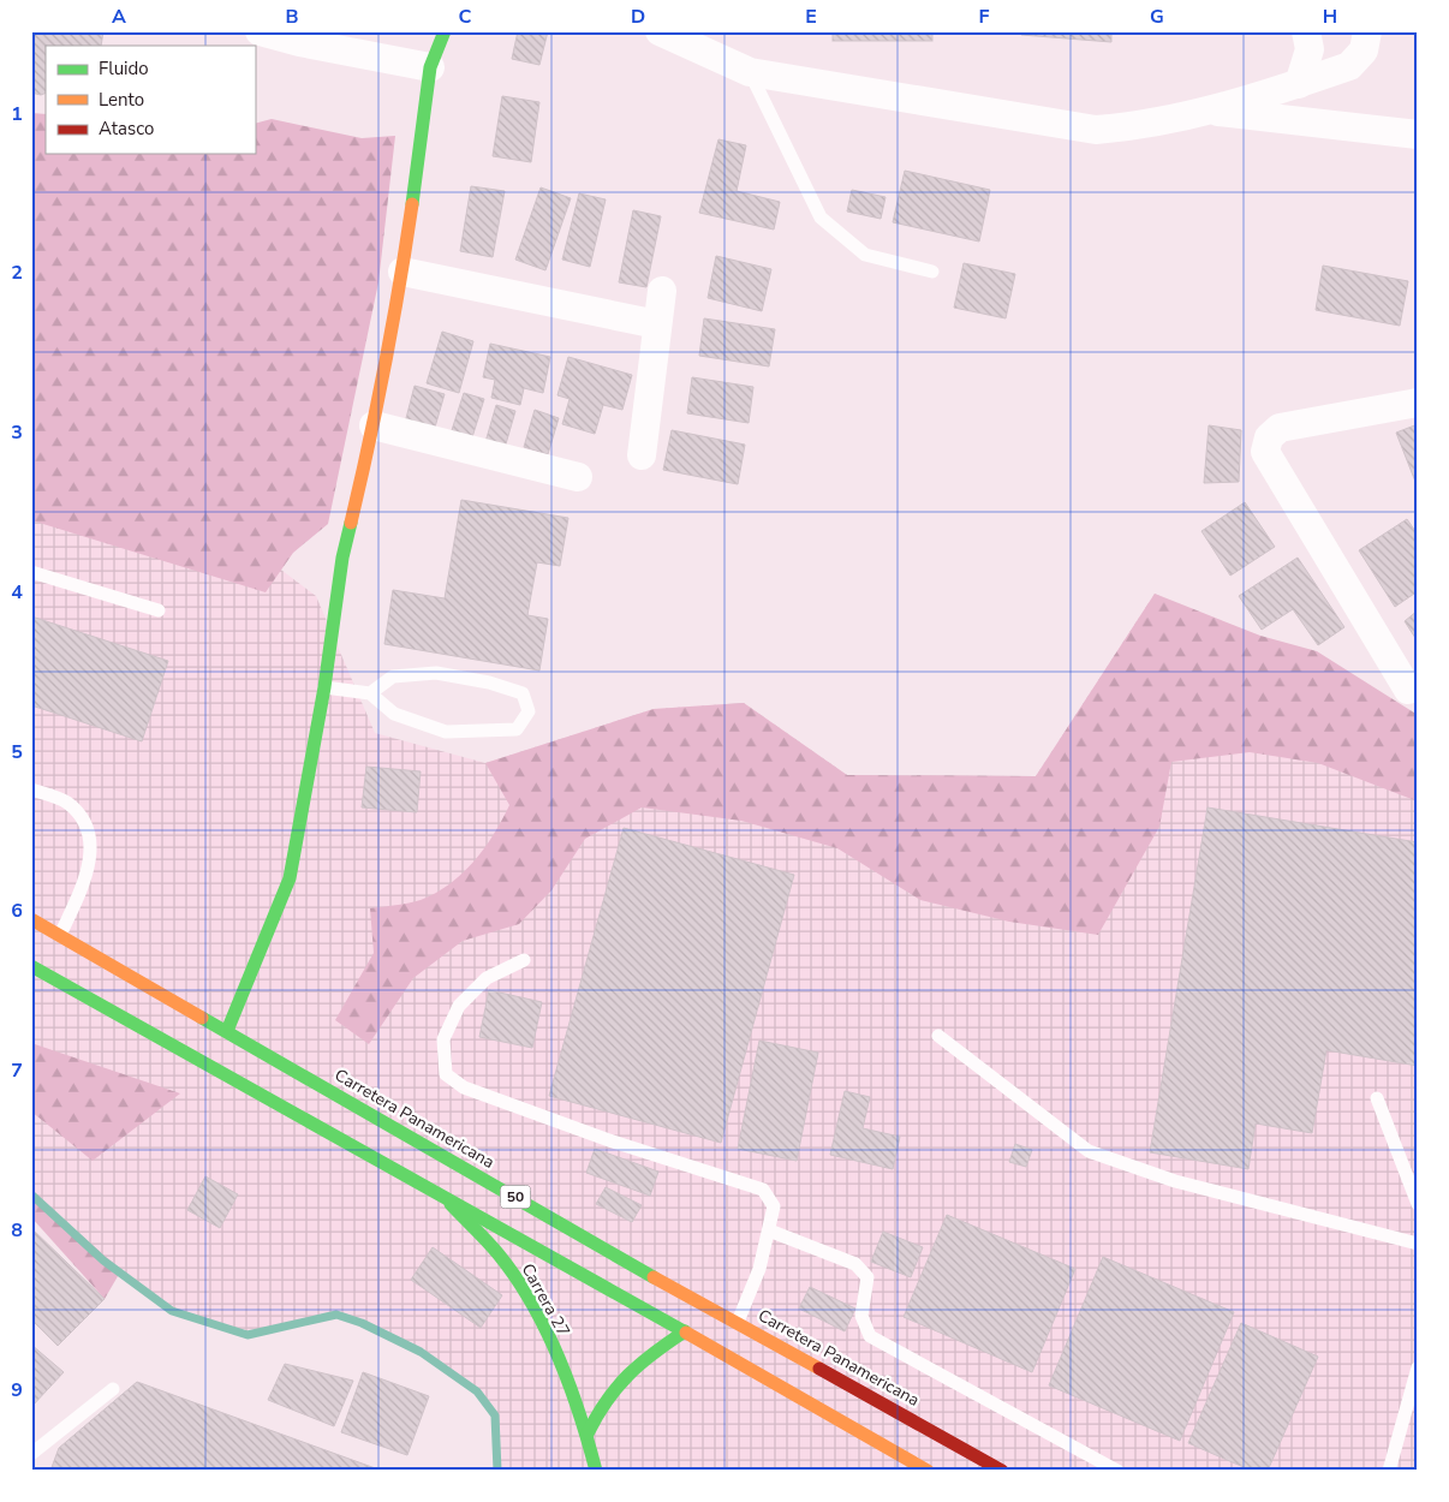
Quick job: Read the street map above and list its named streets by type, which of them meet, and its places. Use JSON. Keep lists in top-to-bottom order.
{
  "streets": {
    "main road": ["Carretera Panamericana", "50", "Carrera 27"]
  },
  "crossings": [
    ["50", "Carrera 27"]
  ],
  "legend": ["Fluido", "Lento", "Atasco"],
  "grid": {
    "columns": [
      "A",
      "B",
      "C",
      "D",
      "E",
      "F",
      "G",
      "H"
    ],
    "rows": [
      "1",
      "2",
      "3",
      "4",
      "5",
      "6",
      "7",
      "8",
      "9"
    ]
  }
}
